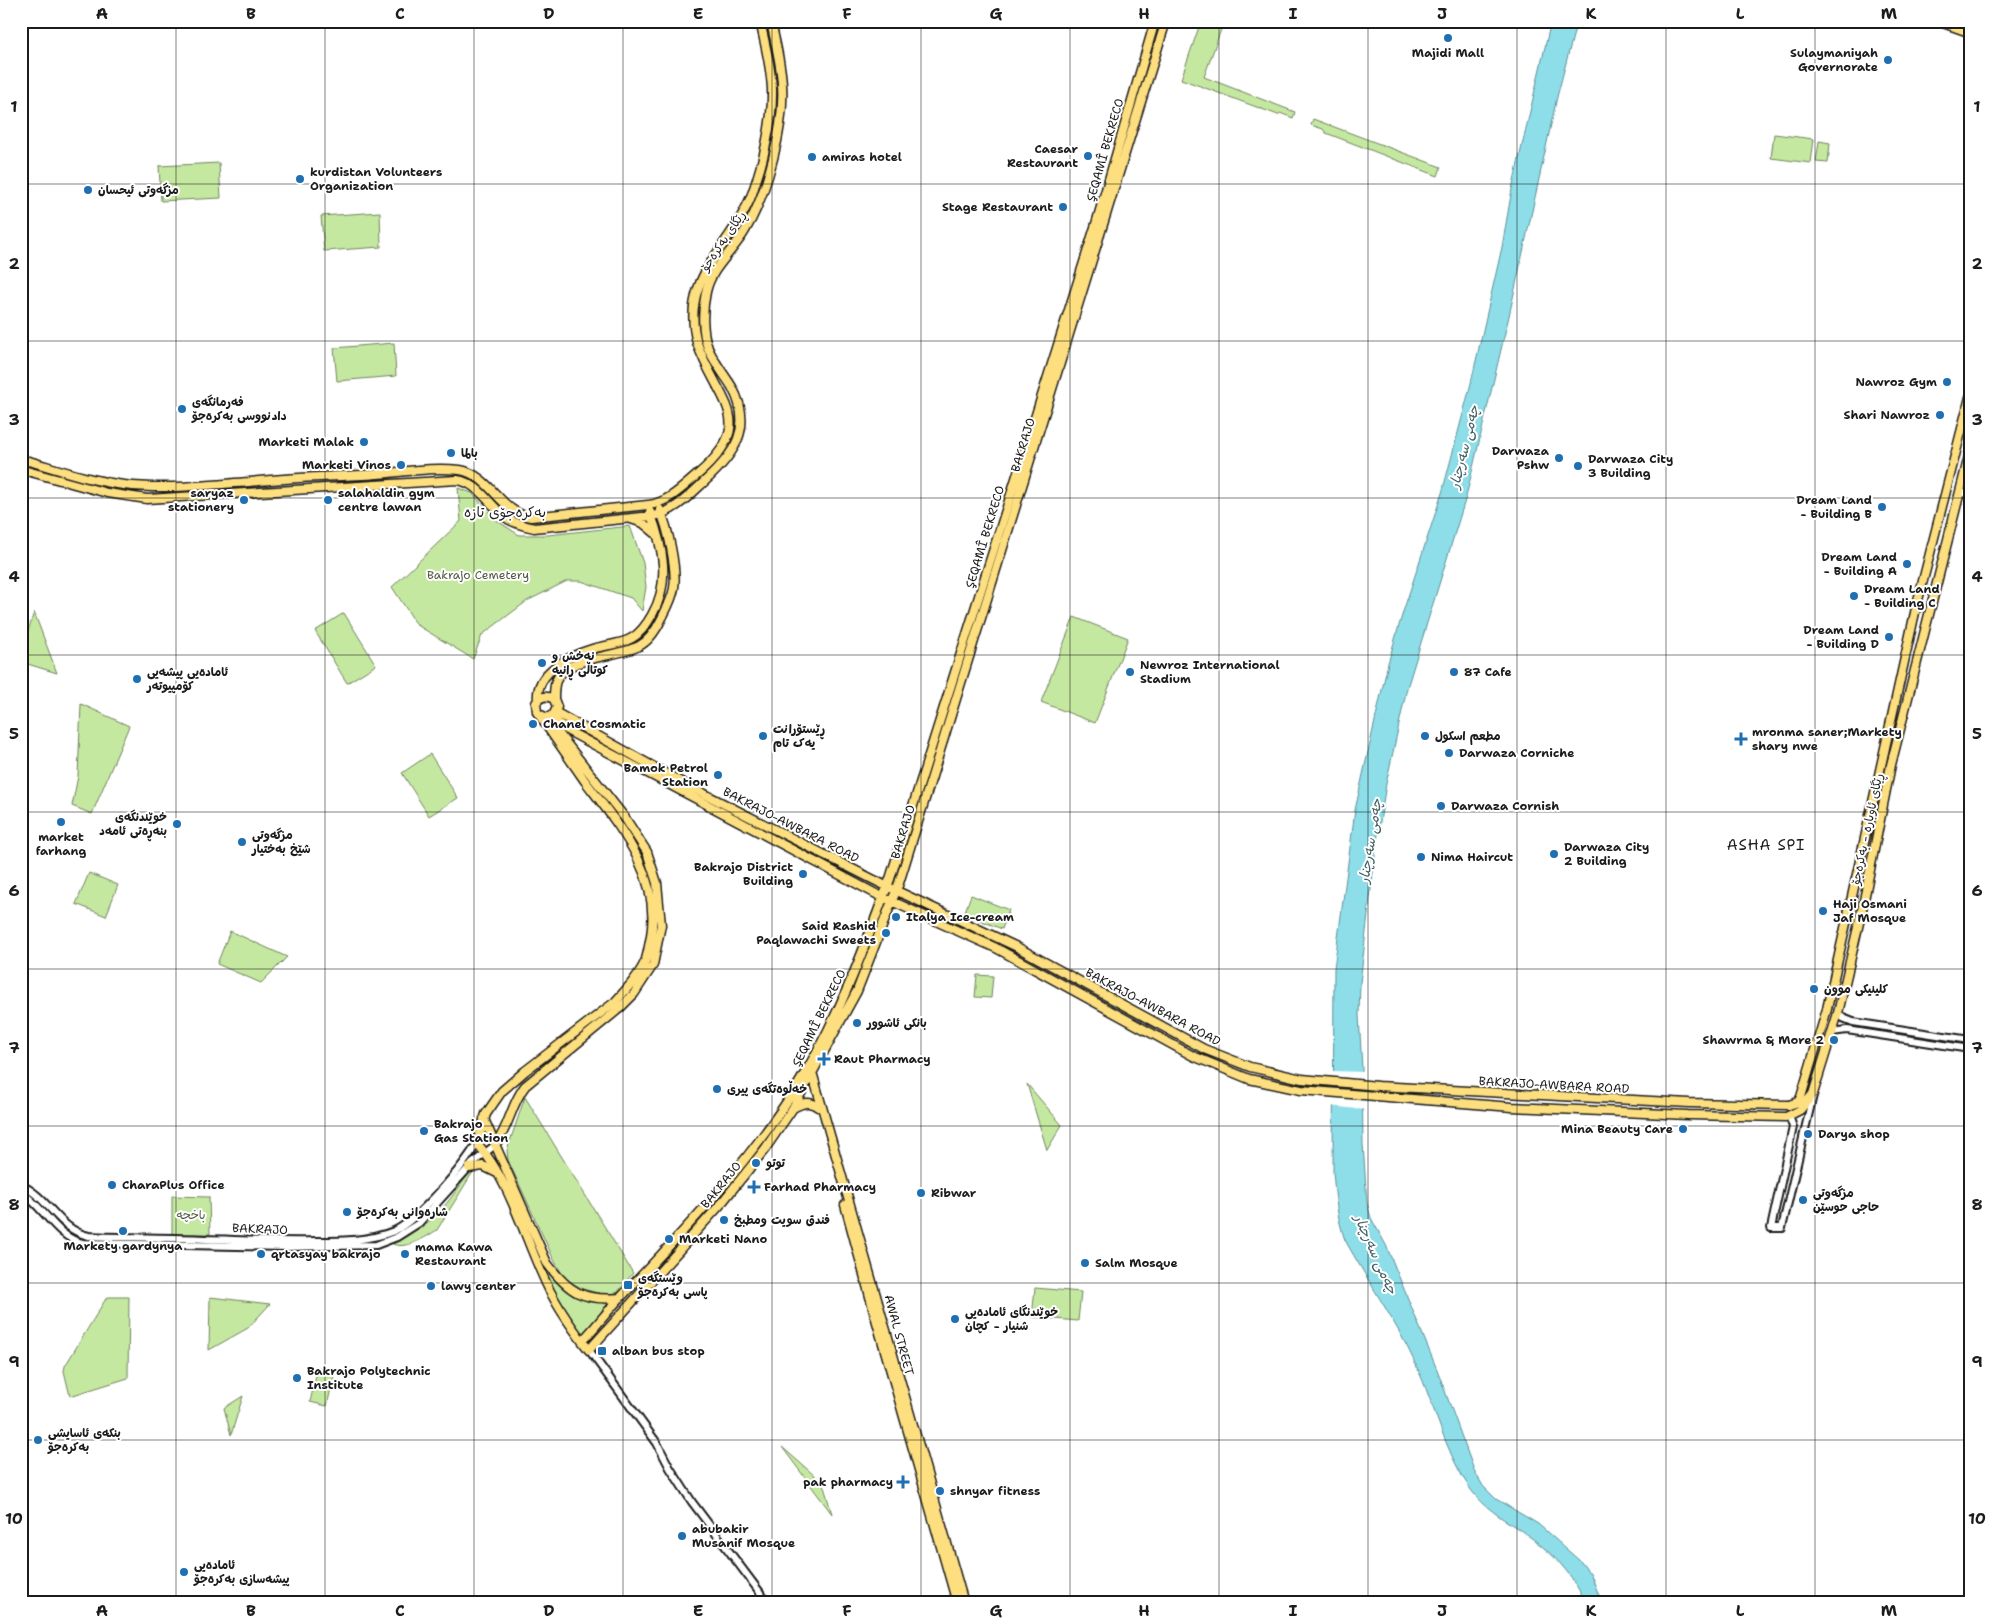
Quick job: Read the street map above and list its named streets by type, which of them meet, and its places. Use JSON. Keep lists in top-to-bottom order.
{
  "streets": {
    "main road": [
      "ŞEQAMÎ BEKRECO",
      "ڕێگای بەکرەجۆ",
      "BAKRAJO",
      "BAKRAJO-AWBARA ROAD",
      "ڕێگای ئاوبارە - بەکرەجۆ",
      "AWAL STREET"
    ]
  },
  "crossings": [
    ["ŞEQAMÎ BEKRECO", "BAKRAJO"],
    ["ŞEQAMÎ BEKRECO", "BAKRAJO-AWBARA ROAD"],
    ["ŞEQAMÎ BEKRECO", "AWAL STREET"],
    ["BAKRAJO", "BAKRAJO-AWBARA ROAD"],
    ["BAKRAJO", "AWAL STREET"]
  ],
  "districts": ["بەکرەجۆی تازە", "ASHA SPI"],
  "water": ["چەمی سەرچنار"],
  "parks": ["Bakrajo Cemetery", "باخچە"],
  "places": {
    "other": [
      "Majidi Mall",
      "Sulaymaniyah Governorate",
      "Caesar Restaurant",
      "amiras hotel",
      "kurdistan Volunteers Organization",
      "مزگەوتی ئیحسان",
      "Stage Restaurant",
      "Nawroz Gym",
      "فەرمانگەی دادنووسی بەکرەجۆ",
      "Shari Nawroz",
      "Marketi Malak",
      "بالما",
      "Darwaza Pshw",
      "Marketi Vinos",
      "Darwaza City 3 Building",
      "saryaz stationery",
      "salahaldin gym centre lawan",
      "Dream Land - Building B",
      "Dream Land - Building A",
      "Dream Land - Building C",
      "Dream Land - Building D",
      "نەخش و کوتاڵی ڕانیە",
      "Newroz International Stadium",
      "87 Cafe",
      "ئامادەیی پیشەیی کۆمپیوتەر",
      "Chanel Cosmatic",
      "ڕێستۆرانت یەک تام",
      "مطعم اسكول",
      "Darwaza Corniche",
      "Bamok Petrol Station",
      "Darwaza Cornish",
      "market farhang",
      "خوێندنگەی بنەڕەتی ئامەد",
      "مزگەوتی شێخ بەختیار",
      "Darwaza City 2 Building",
      "Nima Haircut",
      "Bakrajo District Building",
      "Haji Osmani Jaf Mosque",
      "Italya Ice-cream",
      "Said Rashid Paqlawachi Sweets",
      "کلینیکی موون",
      "بانکی ئاشوور",
      "Shawrma & More 2",
      "خەڵوەتگەی پیری",
      "Mina Beauty Care",
      "Bakrajo Gas Station",
      "Darya shop",
      "توتو",
      "CharaPlus Office",
      "Ribwar",
      "مزگەوتی حاجی حوسێن",
      "شارەوانی بەکرەجۆ",
      "فندق سويت ومطبخ",
      "Markety gardynya",
      "Marketi Nano",
      "qrtasyay bakrajo",
      "mama Kawa Restaurant",
      "Salm Mosque",
      "lawy center",
      "خوێندنگای ئامادەیی شنیار - کچان",
      "Bakrajo Polytechnic Institute",
      "بنکەی ئاسایشی بەکرەجۆ",
      "shnyar fitness",
      "abubakir Musanif Mosque",
      "ئامادەیی پیشەسازی بەکرەجۆ"
    ],
    "health": [
      "mronma saner;Markety shary nwe",
      "Raut Pharmacy",
      "Farhad Pharmacy",
      "pak pharmacy"
    ],
    "transit": ["وێستگەی پاسی بەکرەجۆ", "alban bus stop"]
  },
  "grid": {
    "columns": [
      "A",
      "B",
      "C",
      "D",
      "E",
      "F",
      "G",
      "H",
      "I",
      "J",
      "K",
      "L",
      "M"
    ],
    "rows": [
      "1",
      "2",
      "3",
      "4",
      "5",
      "6",
      "7",
      "8",
      "9",
      "10"
    ]
  }
}
